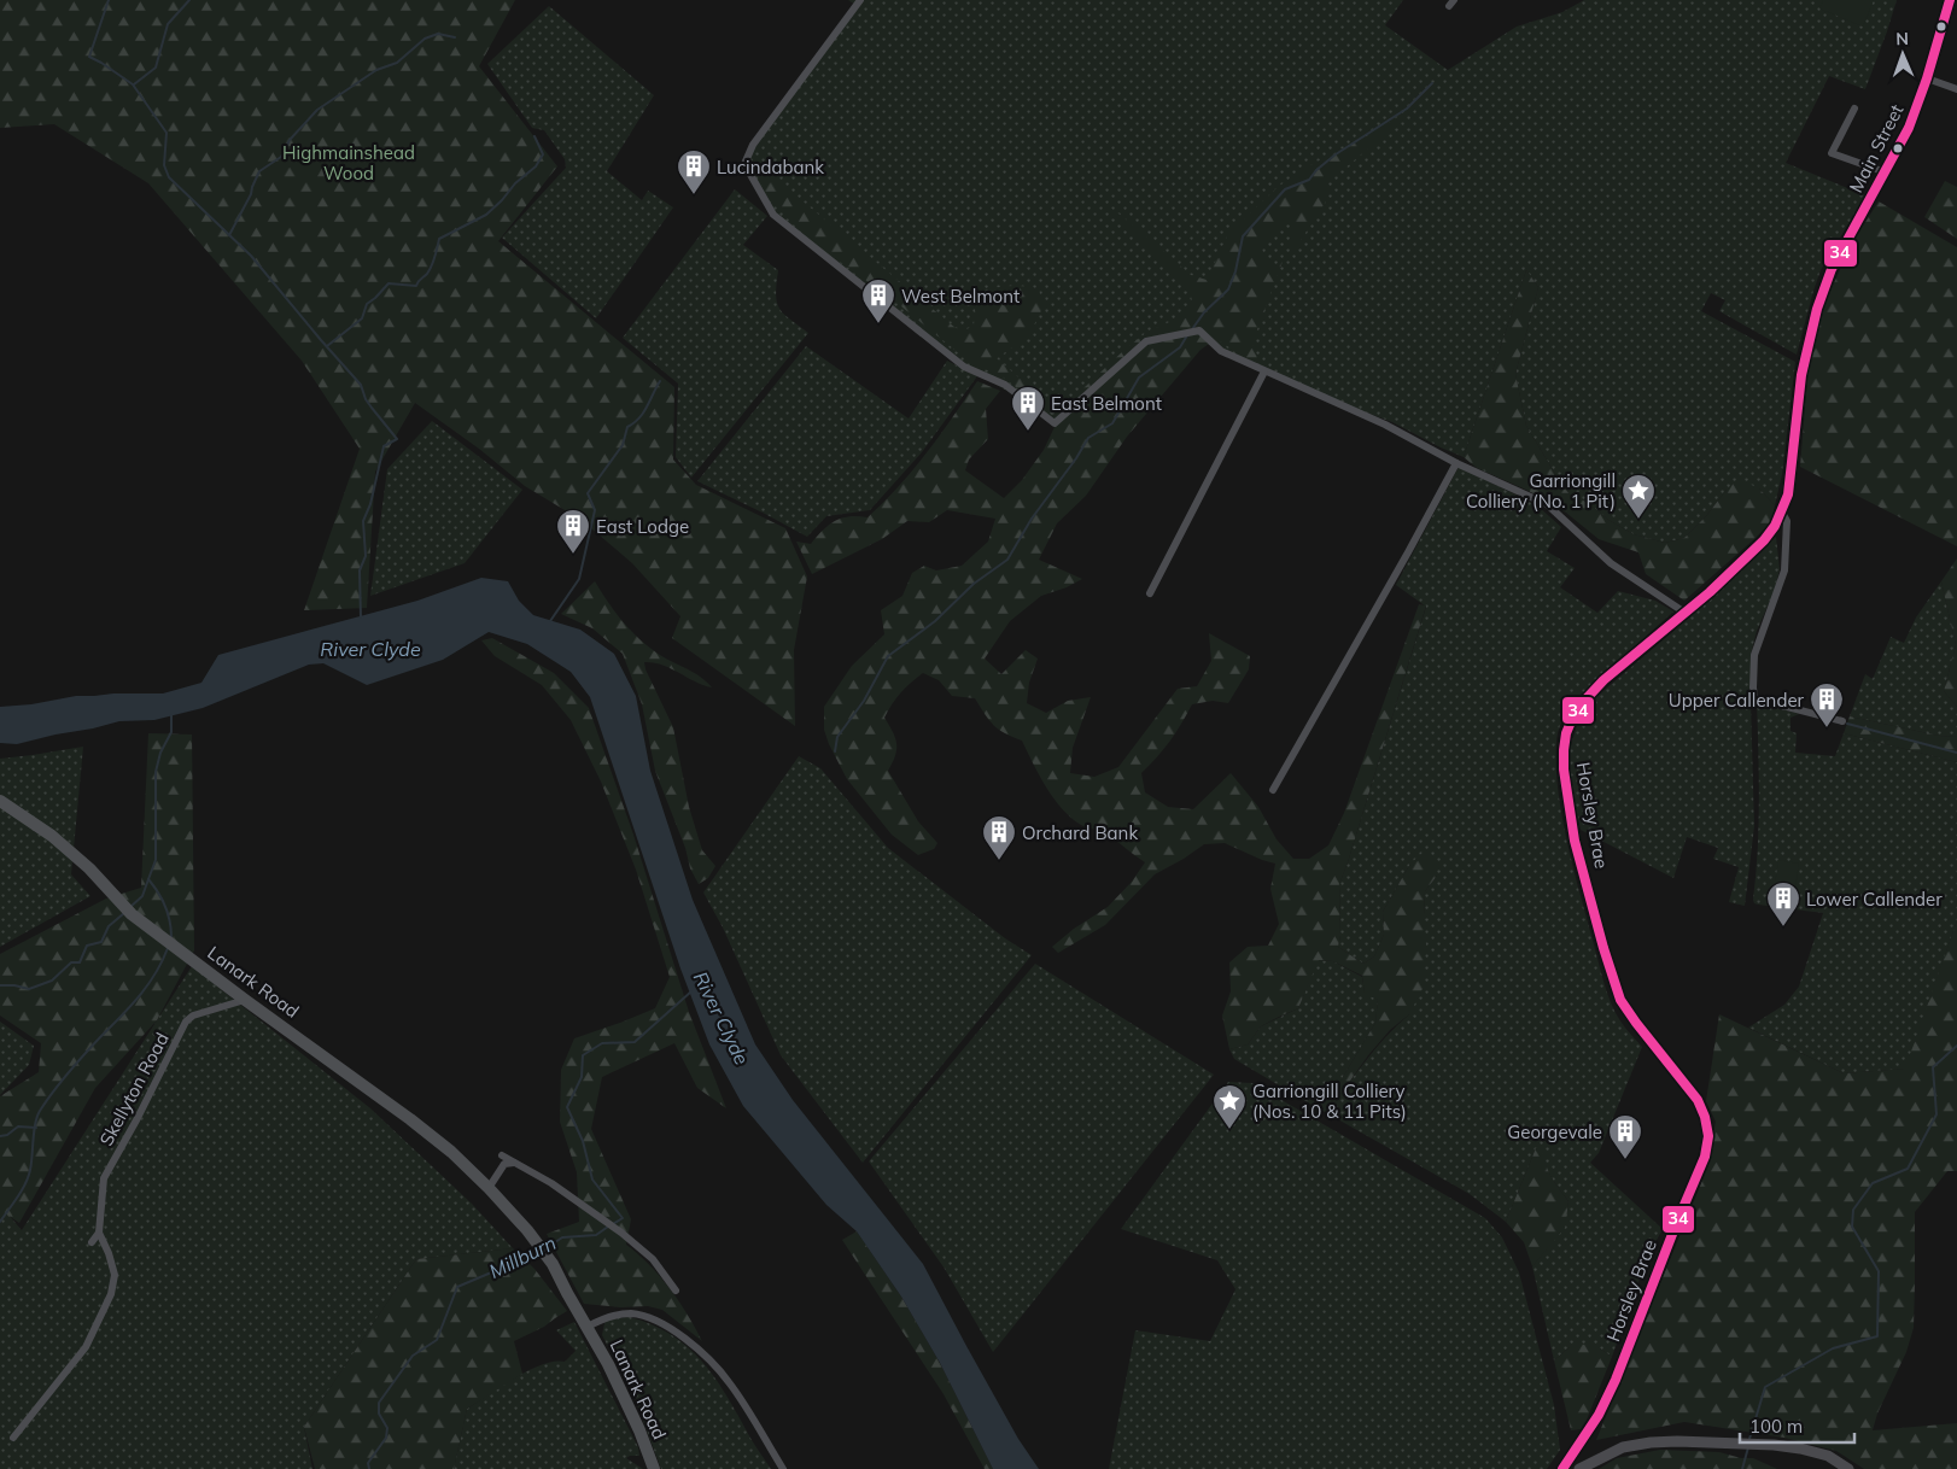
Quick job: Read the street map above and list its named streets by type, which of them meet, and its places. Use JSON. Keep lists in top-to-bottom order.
{
  "streets": {
    "main road": ["Main Street", "Horsley Brae", "Lanark Road"],
    "street": ["Skellyton Road"]
  },
  "crossings": [
    ["Main Street", "Horsley Brae"],
    ["Lanark Road", "Skellyton Road"]
  ],
  "water": ["River Clyde", "Millburn"],
  "parks": ["Highmainshead Wood"],
  "places": {
    "building": [
      "Lucindabank",
      "West Belmont",
      "East Belmont",
      "East Lodge",
      "Upper Callender",
      "Orchard Bank",
      "Lower Callender",
      "Georgevale"
    ],
    "place": ["Garriongill Colliery (No. 1 Pit)", "Garriongill Colliery (Nos. 10 & 11 Pits)"]
  },
  "lines": ["transit line 34"],
  "scale_bar": "100 m",
  "north": "top"
}
